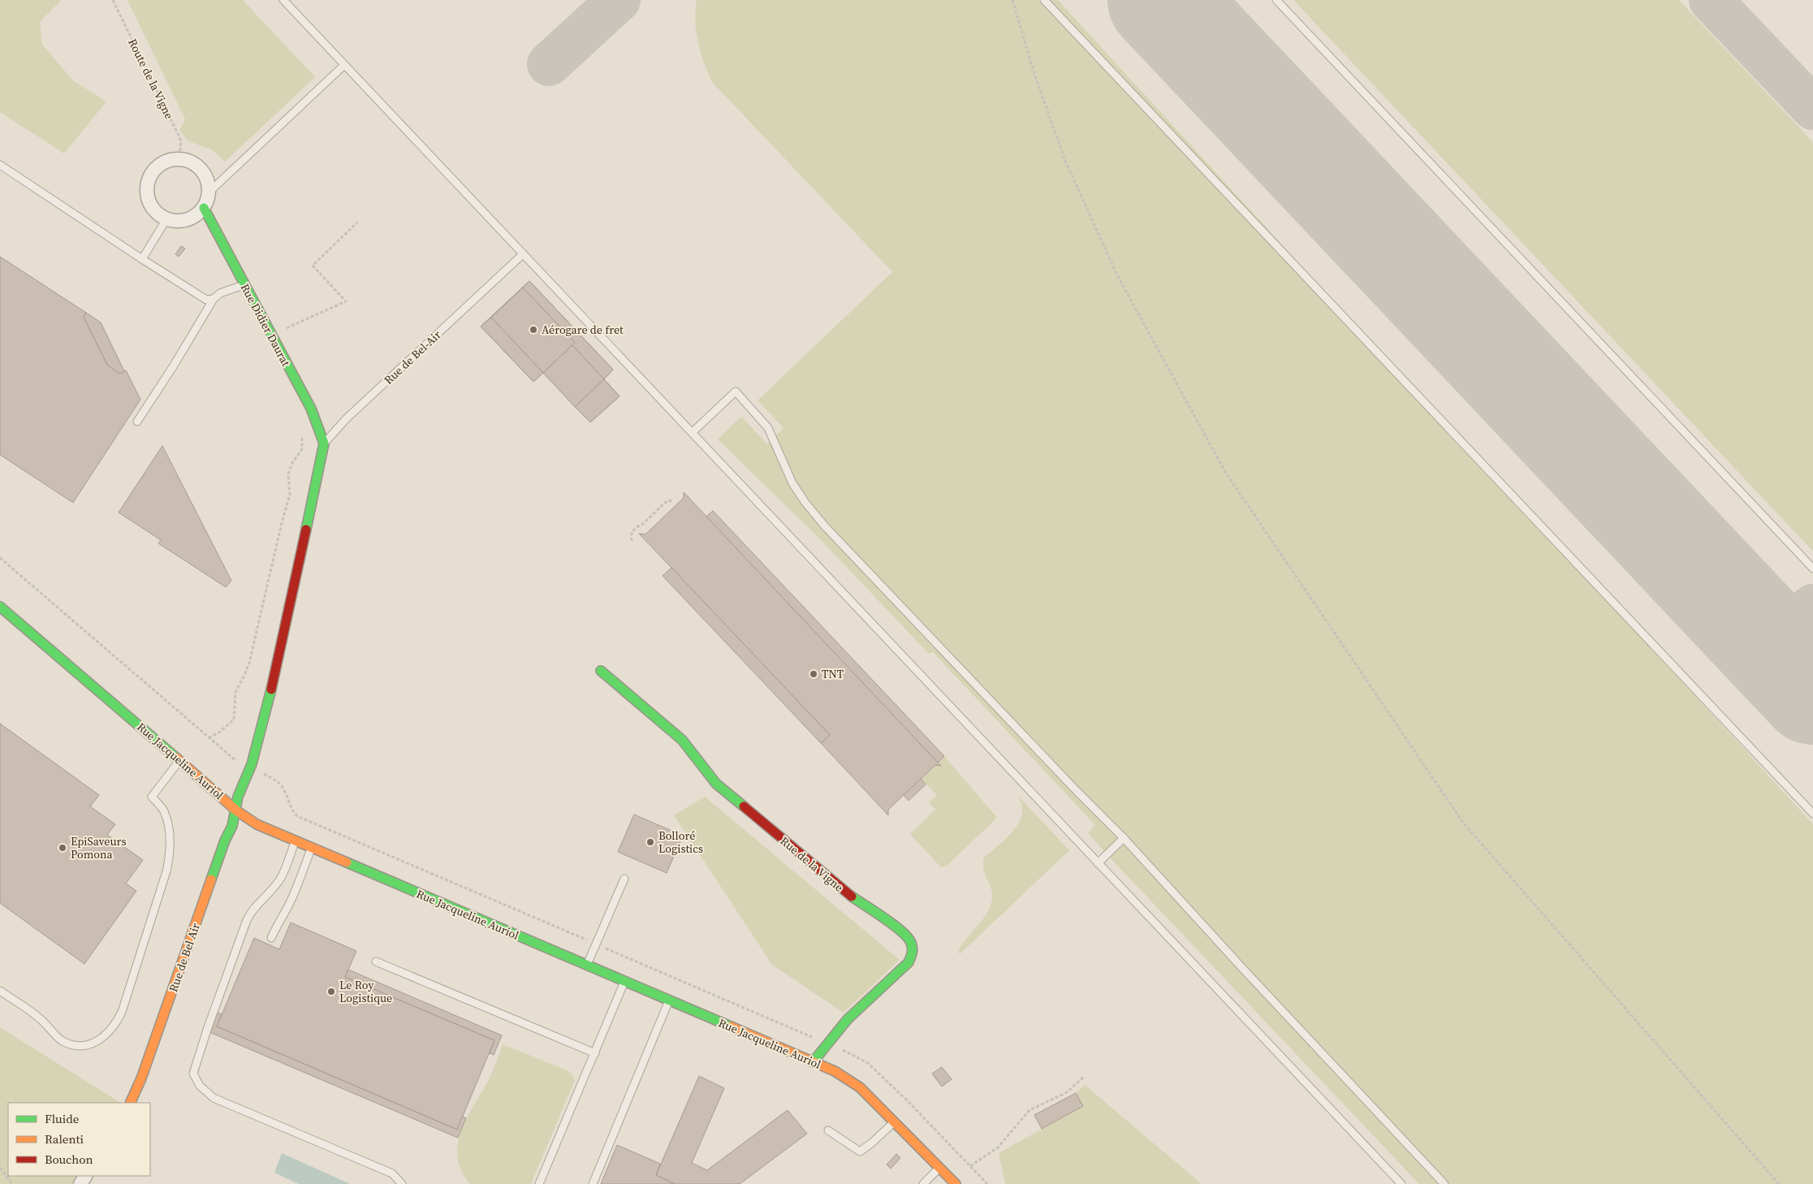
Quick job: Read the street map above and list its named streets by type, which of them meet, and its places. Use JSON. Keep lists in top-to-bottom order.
{
  "streets": {
    "street": [
      "Rue Didier Daurat",
      "Rue Jacqueline Auriol",
      "Rue de la Vigne",
      "Rue de Bel Air"
    ],
    "lane": ["Rue de Bel-Air"],
    "path": ["Route de la Vigne"]
  },
  "crossings": [
    ["Route de la Vigne", "Rue Didier Daurat"],
    ["Rue Didier Daurat", "Rue de Bel-Air"],
    ["Rue Didier Daurat", "Rue de Bel Air"],
    ["Rue de Bel-Air", "Rue de Bel Air"],
    ["Rue Jacqueline Auriol", "Rue de la Vigne"],
    ["Rue Jacqueline Auriol", "Rue de Bel Air"]
  ],
  "places": [
    "Aérogare de fret",
    "TNT",
    "Bolloré Logistics",
    "EpiSaveurs Pomona",
    "Le Roy Logistique"
  ],
  "legend": ["Fluide", "Ralenti", "Bouchon"]
}
